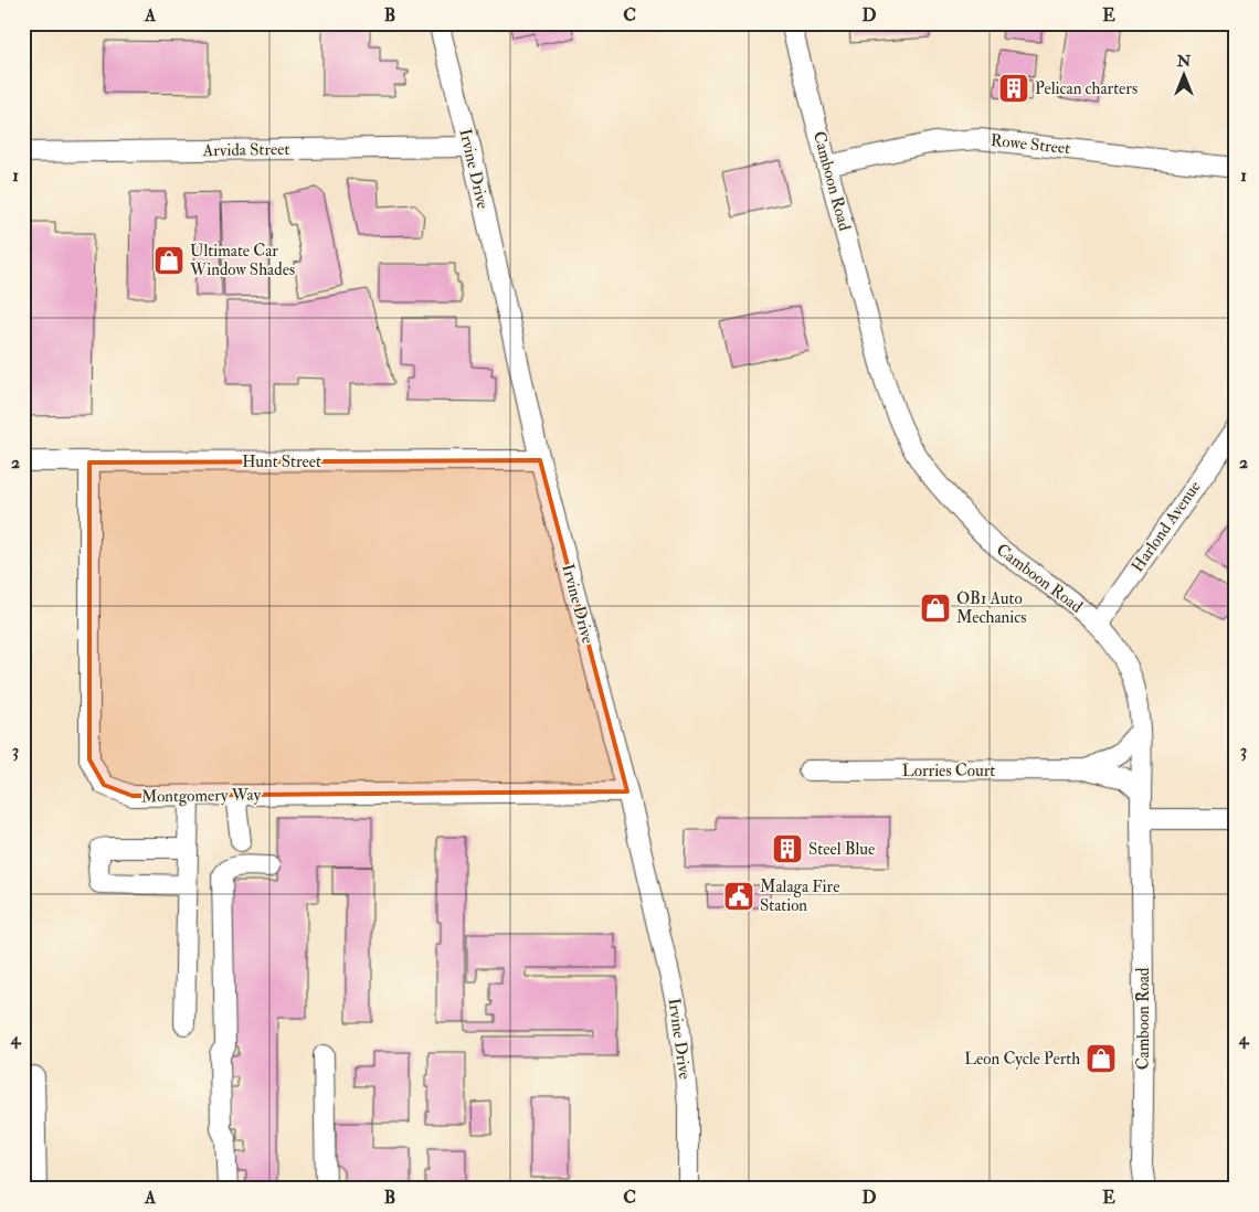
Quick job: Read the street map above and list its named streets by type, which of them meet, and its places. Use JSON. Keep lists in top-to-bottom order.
{
  "streets": {
    "street": [
      "Rowe Street",
      "Arvida Street",
      "Irvine Drive",
      "Camboon Road",
      "Hunt Street",
      "Harlond Avenue",
      "Lorries Court",
      "Montgomery Way"
    ]
  },
  "crossings": [
    ["Rowe Street", "Camboon Road"],
    ["Arvida Street", "Irvine Drive"],
    ["Irvine Drive", "Hunt Street"],
    ["Irvine Drive", "Montgomery Way"],
    ["Camboon Road", "Harlond Avenue"],
    ["Camboon Road", "Lorries Court"],
    ["Hunt Street", "Montgomery Way"]
  ],
  "places": {
    "building": ["Pelican charters", "Steel Blue"],
    "shop": ["Ultimate Car Window Shades", "OB1 Auto Mechanics", "Leon Cycle Perth"],
    "public building": ["Malaga Fire Station"]
  },
  "north": "top",
  "grid": {
    "columns": [
      "A",
      "B",
      "C",
      "D",
      "E"
    ],
    "rows": [
      "1",
      "2",
      "3",
      "4"
    ]
  }
}
